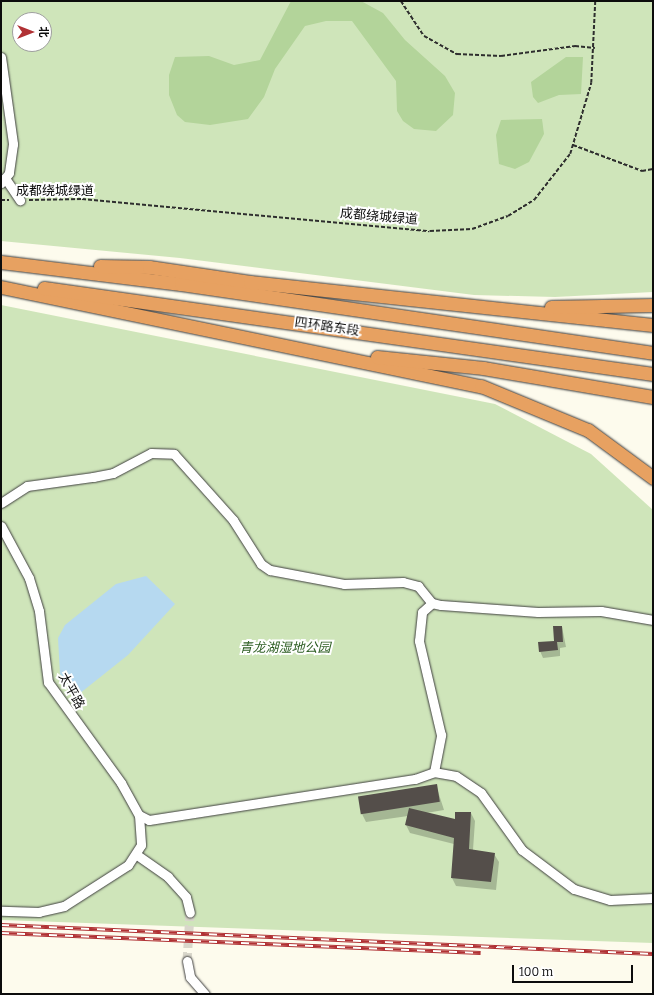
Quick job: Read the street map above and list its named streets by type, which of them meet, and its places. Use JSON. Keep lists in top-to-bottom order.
{
  "streets": {
    "highway": ["四环路东段"],
    "street": ["太平路"],
    "path": ["成都绕城绿道"]
  },
  "parks": ["青龙湖湿地公园"],
  "scale_bar": "100 m",
  "north": "right"
}
